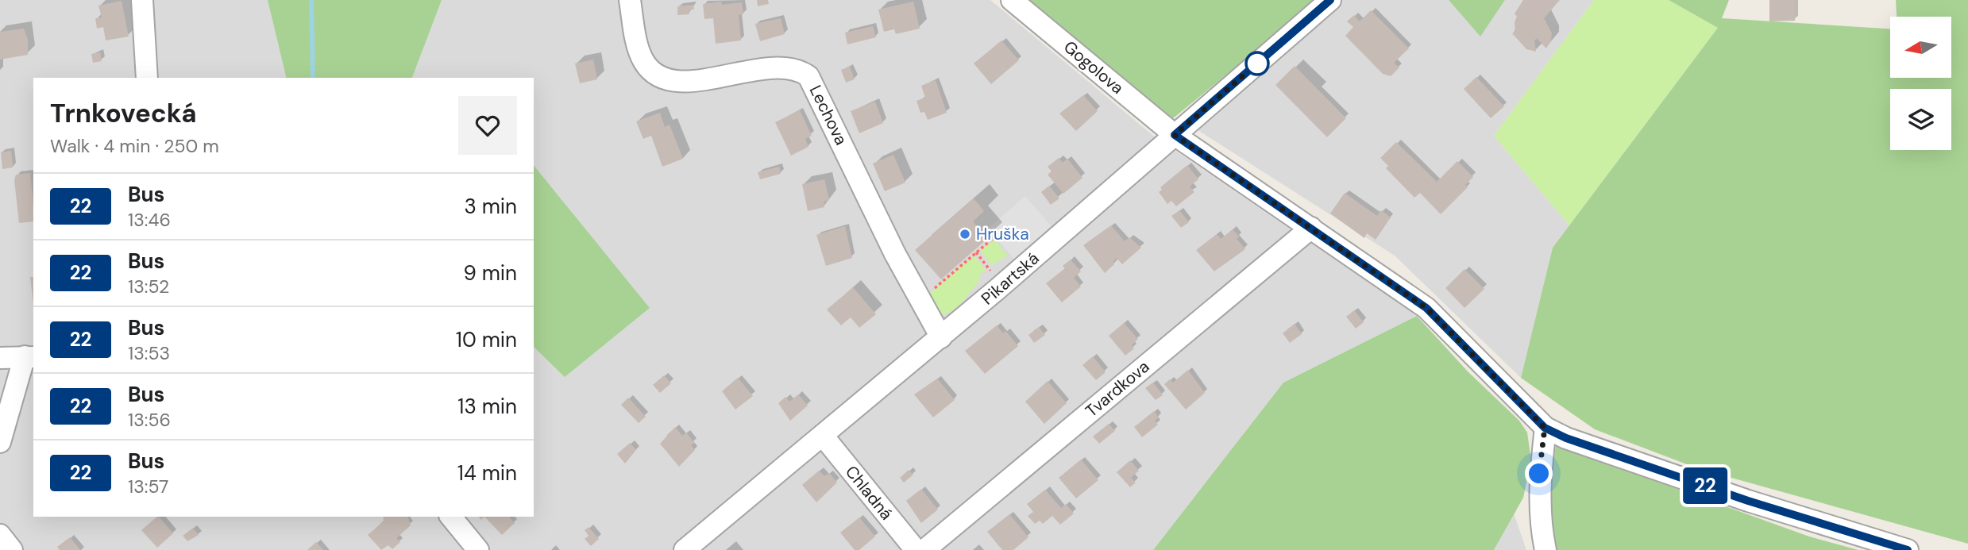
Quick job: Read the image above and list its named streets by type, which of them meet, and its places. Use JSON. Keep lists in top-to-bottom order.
{
  "streets": {
    "street": [
      "Gogolova",
      "Lechova",
      "Pikartská",
      "Tvardkova",
      "Chladná"
    ]
  },
  "crossings": [
    ["Gogolova", "Pikartská"],
    ["Gogolova", "Tvardkova"],
    ["Lechova", "Pikartská"],
    ["Pikartská", "Chladná"]
  ],
  "places": ["Hruška"],
  "lines": ["bus line 22"],
  "north": "left",
  "page": {
    "on_map": "22",
    "heading": ["Trnkovecká", "Walk · 4 min · 250 m"],
    "list": [
      {
        "mark": "22",
        "name": "Bus",
        "note": "13:46",
        "value": "3 min"
      },
      {
        "mark": "22",
        "name": "Bus",
        "note": "13:52",
        "value": "9 min"
      },
      {
        "mark": "22",
        "name": "Bus",
        "note": "13:53",
        "value": "10 min"
      },
      {
        "mark": "22",
        "name": "Bus",
        "note": "13:56",
        "value": "13 min"
      },
      {
        "mark": "22",
        "name": "Bus",
        "note": "13:57",
        "value": "14 min"
      }
    ]
  }
}
